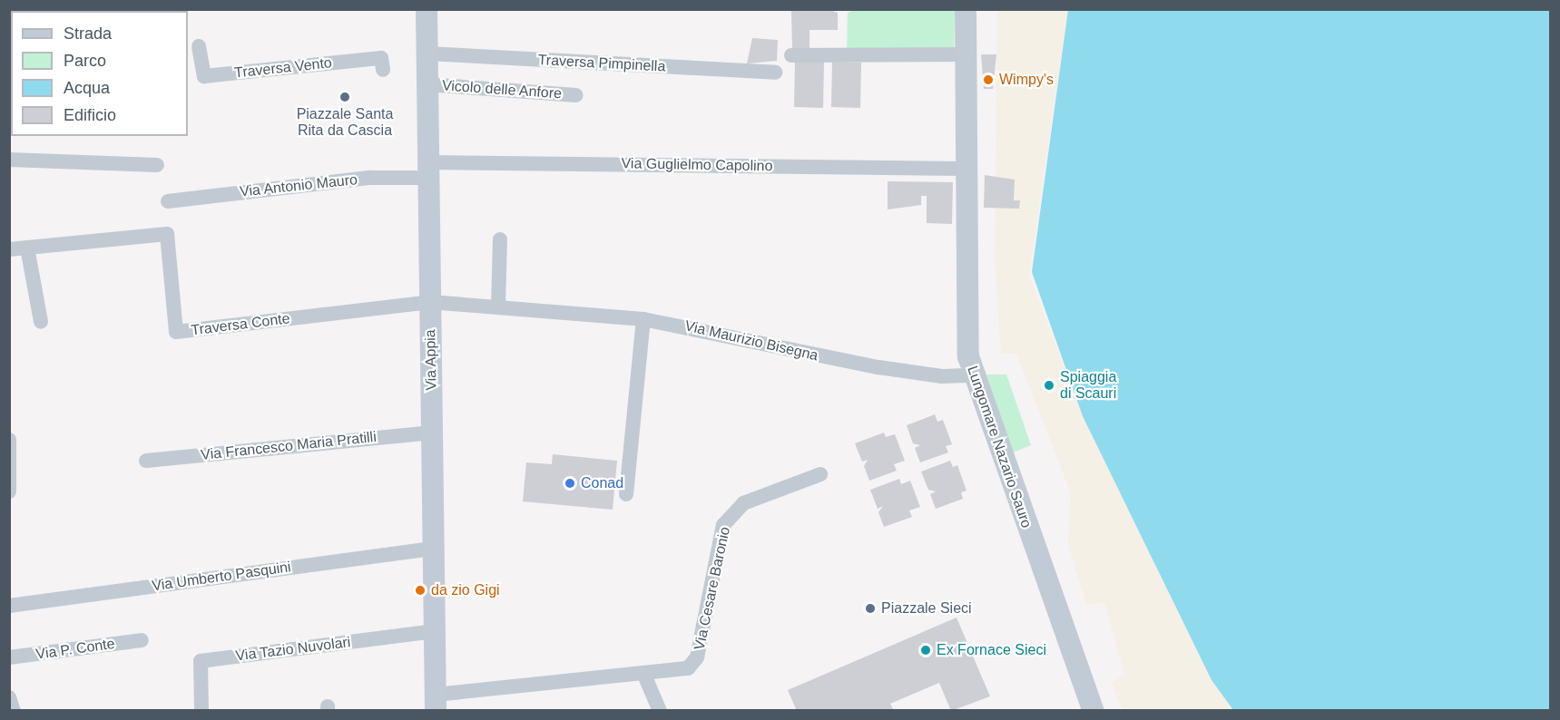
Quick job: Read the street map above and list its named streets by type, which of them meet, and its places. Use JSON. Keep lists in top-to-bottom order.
{
  "streets": {
    "street": [
      "Traversa Pimpinella",
      "Traversa Vento",
      "Vicolo delle Anfore",
      "Via Guglielmo Capolino",
      "Via Antonio Mauro",
      "Traversa Conte",
      "Via Maurizio Bisegna",
      "Via Appia",
      "Via Francesco Maria Pratilli",
      "Lungomare Nazario Sauro",
      "Via Umberto Pasquini",
      "Via Cesare Baronio",
      "Via P. Conte",
      "Via Tazio Nuvolari"
    ]
  },
  "crossings": [
    ["Traversa Pimpinella", "Via Appia"],
    ["Vicolo delle Anfore", "Via Appia"],
    ["Via Guglielmo Capolino", "Via Antonio Mauro"],
    ["Via Guglielmo Capolino", "Via Appia"],
    ["Via Guglielmo Capolino", "Lungomare Nazario Sauro"],
    ["Via Antonio Mauro", "Via Appia"],
    ["Traversa Conte", "Via Maurizio Bisegna"],
    ["Traversa Conte", "Via Appia"],
    ["Via Maurizio Bisegna", "Via Appia"],
    ["Via Maurizio Bisegna", "Lungomare Nazario Sauro"],
    ["Via Appia", "Via Francesco Maria Pratilli"],
    ["Via Appia", "Via Umberto Pasquini"],
    ["Via Appia", "Via Cesare Baronio"],
    ["Via Appia", "Via Tazio Nuvolari"]
  ],
  "places": [
    "Wimpy's",
    "Piazzale Santa Rita da Cascia",
    "Spiaggia di Scauri",
    "Conad",
    "da zio Gigi",
    "Piazzale Sieci",
    "Ex Fornace Sieci"
  ],
  "legend": [
    "Strada",
    "Parco",
    "Acqua",
    "Edificio"
  ]
}
